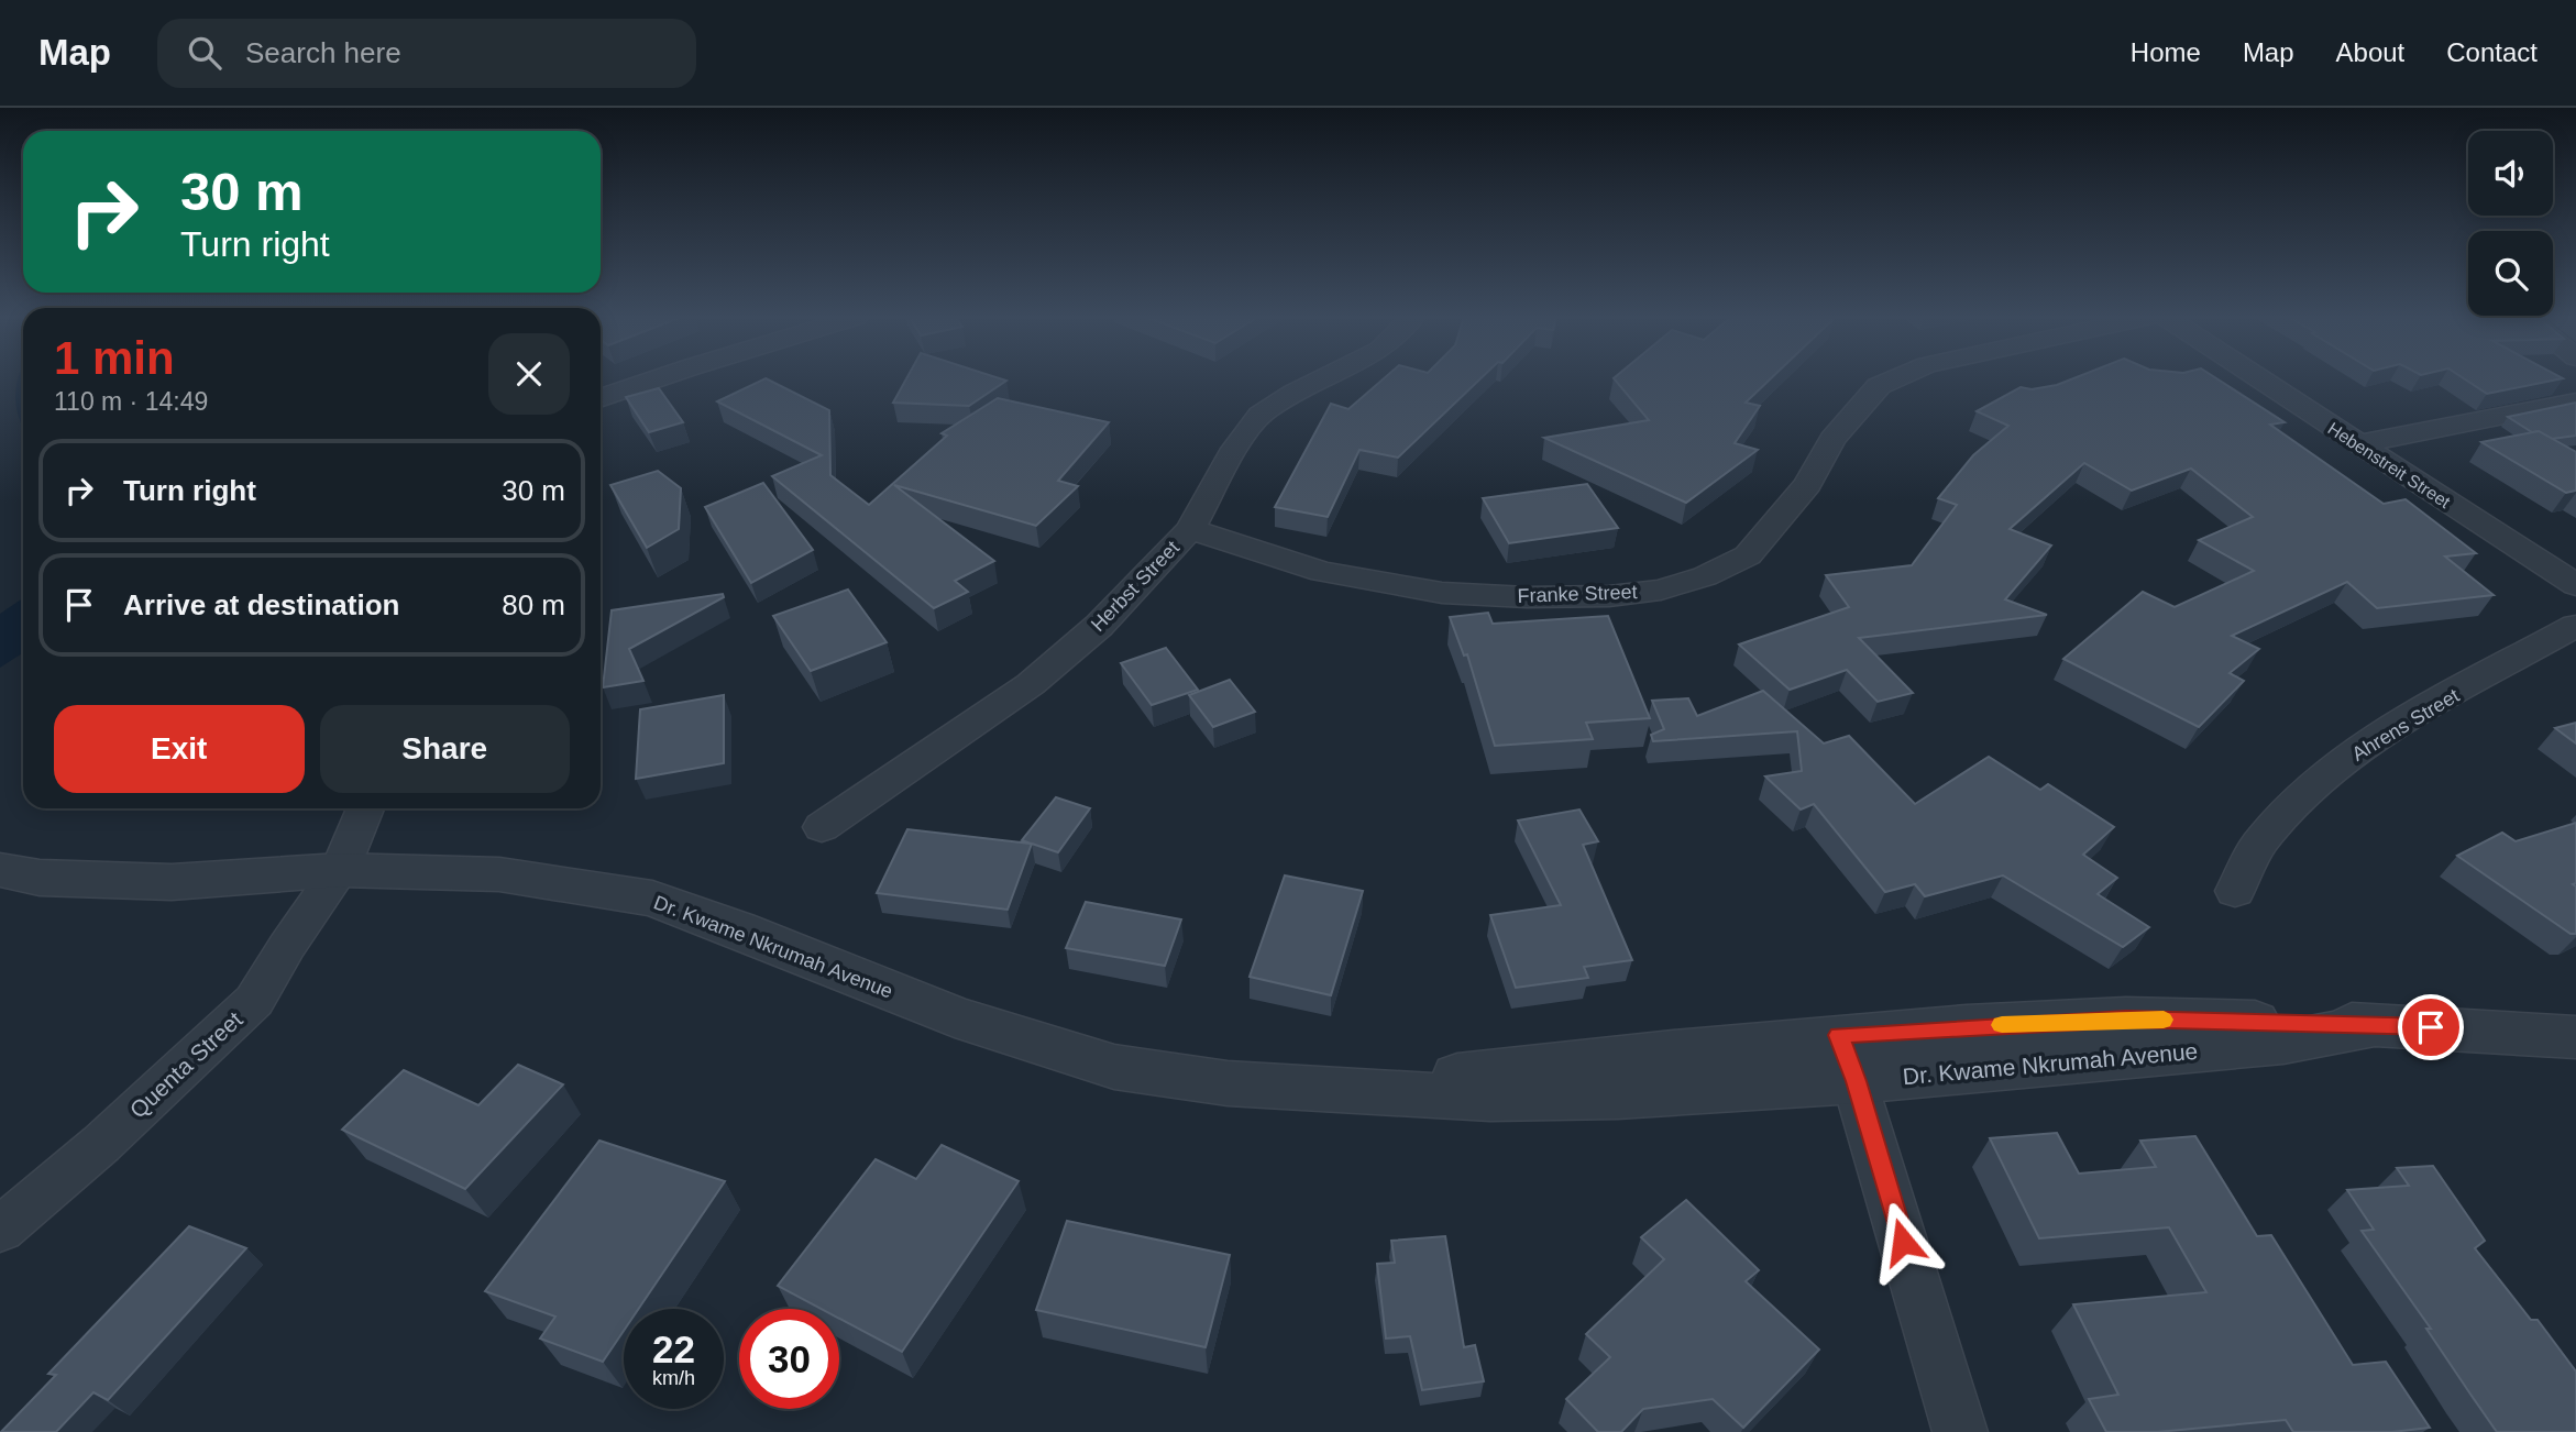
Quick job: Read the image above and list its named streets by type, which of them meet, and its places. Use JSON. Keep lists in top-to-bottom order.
{
  "streets": {
    "street": [
      "Hebenstreit Street",
      "Herbst Street",
      "Franke Street",
      "Ahrens Street",
      "Dr. Kwame Nkrumah Avenue",
      "Quenta Street"
    ]
  },
  "crossings": [
    ["Herbst Street", "Franke Street"],
    ["Dr. Kwame Nkrumah Avenue", "Quenta Street"]
  ],
  "page": {
    "header": "Map",
    "search": "Search here",
    "nav": [
      "Home",
      "Map",
      "About",
      "Contact"
    ],
    "turn": ["30 m", "Turn right"],
    "heading": ["1 min", "110 m · 14:49"],
    "list": [
      {
        "name": "Turn right",
        "value": "30 m"
      },
      {
        "name": "Arrive at destination",
        "value": "80 m"
      }
    ],
    "buttons": ["Exit", "Share"],
    "speed": "22 km/h",
    "limit": "30"
  }
}
